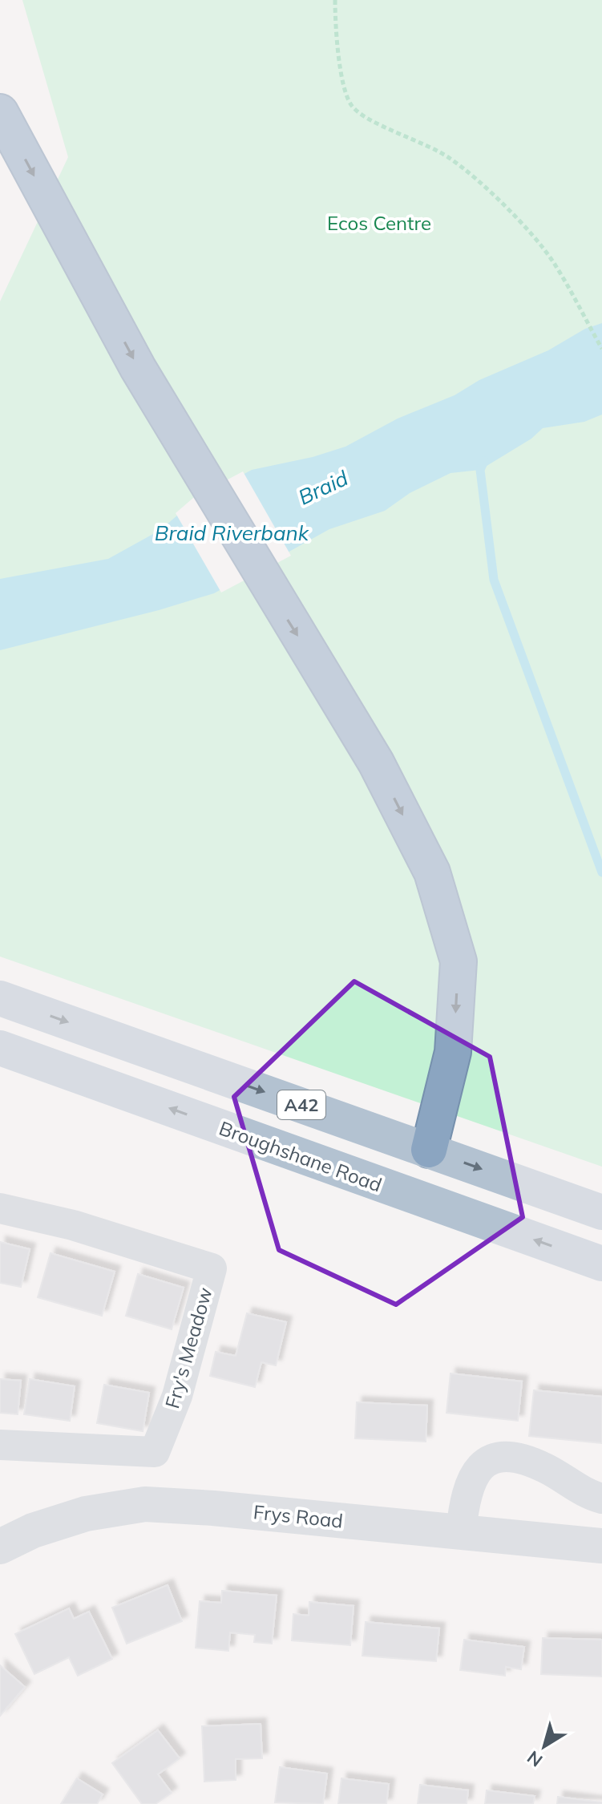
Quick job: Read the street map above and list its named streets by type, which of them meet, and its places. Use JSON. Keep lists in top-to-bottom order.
{
  "streets": {
    "main road": ["A42", "Broughshane Road"],
    "street": ["Fry's Meadow", "Frys Road"]
  },
  "water": ["Braid", "Braid Riverbank"],
  "parks": ["Ecos Centre"],
  "north": "bottom left"
}
